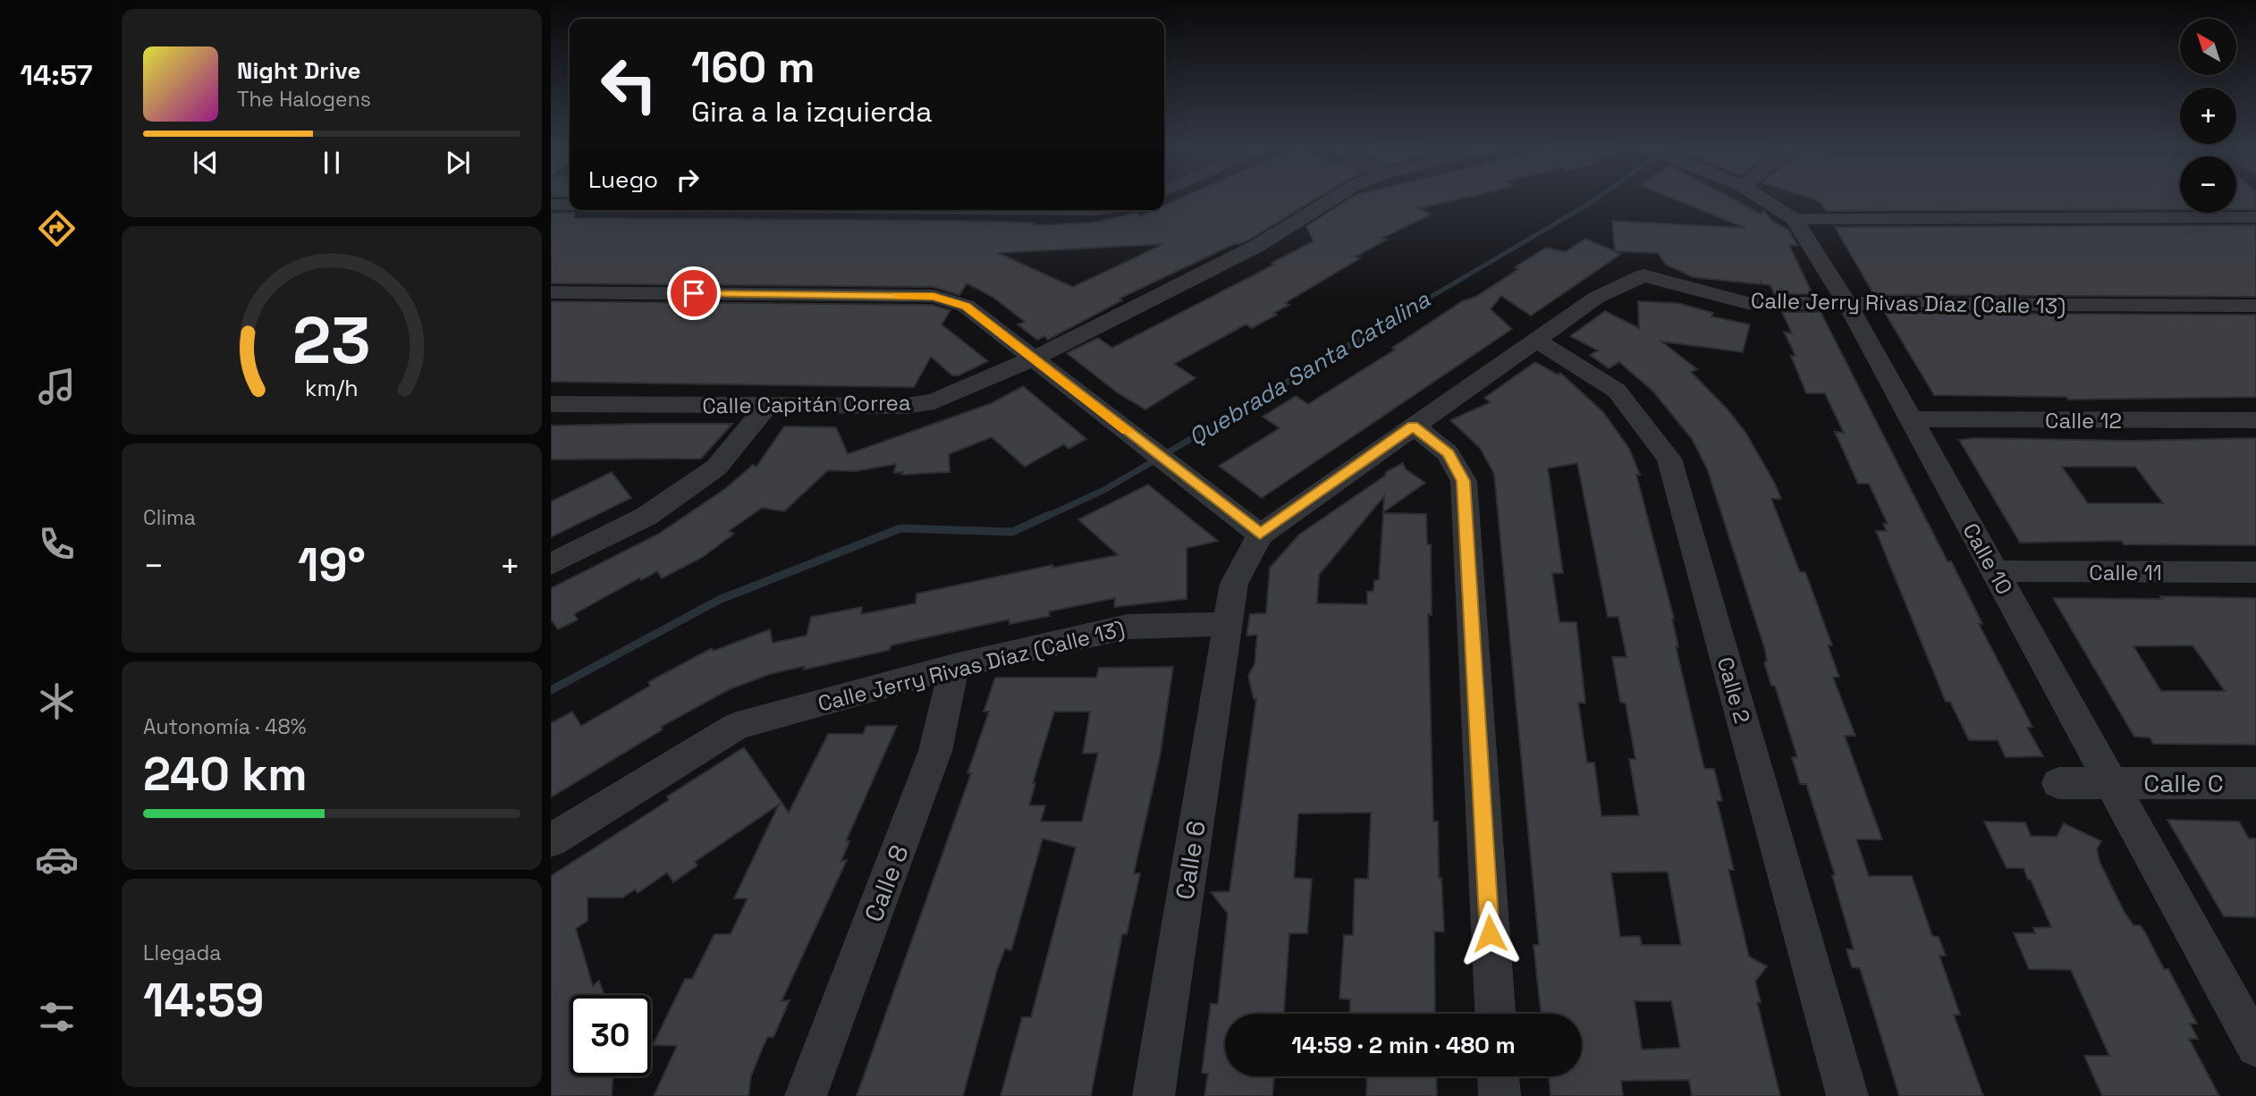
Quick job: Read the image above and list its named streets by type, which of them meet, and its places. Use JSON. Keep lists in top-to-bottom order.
{
  "streets": {
    "street": [
      "Calle Jerry Rivas Díaz (Calle 13)",
      "Calle Capitán Correa",
      "Calle 12",
      "Calle 10",
      "Calle 11",
      "Calle 2",
      "Calle C",
      "Calle 6",
      "Calle 8"
    ]
  },
  "crossings": [
    ["Calle Jerry Rivas Díaz (Calle 13)", "Calle 10"],
    ["Calle Jerry Rivas Díaz (Calle 13)", "Calle 2"],
    ["Calle Jerry Rivas Díaz (Calle 13)", "Calle 6"],
    ["Calle Jerry Rivas Díaz (Calle 13)", "Calle 8"],
    ["Calle 12", "Calle 10"],
    ["Calle 10", "Calle 11"],
    ["Calle 10", "Calle C"]
  ],
  "water": ["Quebrada Santa Catalina"],
  "north": "top left",
  "page": {
    "tabs": "14:57",
    "map_buttons": ["+", "−"],
    "turn": ["160 m", "Gira a la izquierda"],
    "song": ["Night Drive", "The Halogens"],
    "then": "Luego",
    "tile": [
      "Clima",
      ["Autonomía · 48%", "240 km"],
      ["Llegada", "14:59"]
    ],
    "heat": ["−", "19°", "+"],
    "limit": "30",
    "trip": "14:59 · 2 min · 480 m",
    "gauge": ["23", "km/h"]
  }
}
